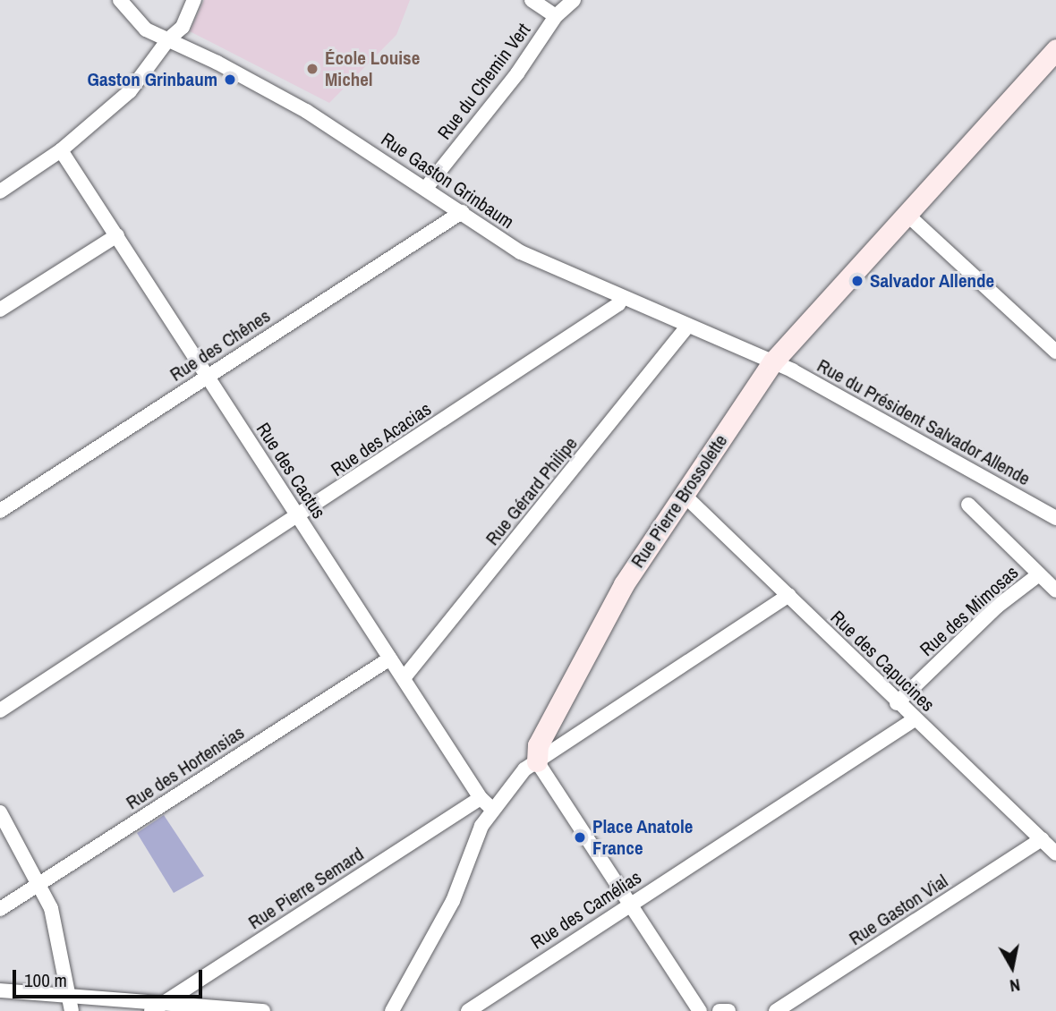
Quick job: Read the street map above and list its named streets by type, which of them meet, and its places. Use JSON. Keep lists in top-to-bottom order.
{
  "streets": {
    "street": [
      "Rue du Chemin Vert",
      "Rue Gaston Grinbaum",
      "Rue des Chênes",
      "Rue du Président Salvador Allende",
      "Rue des Acacias",
      "Rue des Cactus",
      "Rue Gérard Philipe",
      "Rue Pierre Brossolette",
      "Rue des Mimosas",
      "Rue des Capucines",
      "Rue des Hortensias",
      "Rue Pierre Semard",
      "Rue des Camélias",
      "Rue Gaston Vial"
    ]
  },
  "crossings": [
    ["Rue du Chemin Vert", "Rue Gaston Grinbaum"],
    ["Rue Gaston Grinbaum", "Rue des Chênes"],
    ["Rue Gaston Grinbaum", "Rue du Président Salvador Allende"],
    ["Rue Gaston Grinbaum", "Rue des Acacias"],
    ["Rue Gaston Grinbaum", "Rue Gérard Philipe"],
    ["Rue Gaston Grinbaum", "Rue Pierre Brossolette"],
    ["Rue des Chênes", "Rue des Cactus"],
    ["Rue du Président Salvador Allende", "Rue Pierre Brossolette"],
    ["Rue des Acacias", "Rue des Cactus"],
    ["Rue des Cactus", "Rue Gérard Philipe"],
    ["Rue des Cactus", "Rue des Hortensias"],
    ["Rue des Cactus", "Rue Pierre Semard"],
    ["Rue Pierre Brossolette", "Rue des Capucines"],
    ["Rue des Mimosas", "Rue des Capucines"],
    ["Rue des Capucines", "Rue des Camélias"],
    ["Rue des Capucines", "Rue Gaston Vial"]
  ],
  "places": [
    "École Louise Michel",
    "Gaston Grinbaum",
    "Salvador Allende",
    "Place Anatole France"
  ],
  "scale_bar": "100 m",
  "north": "bottom"
}
